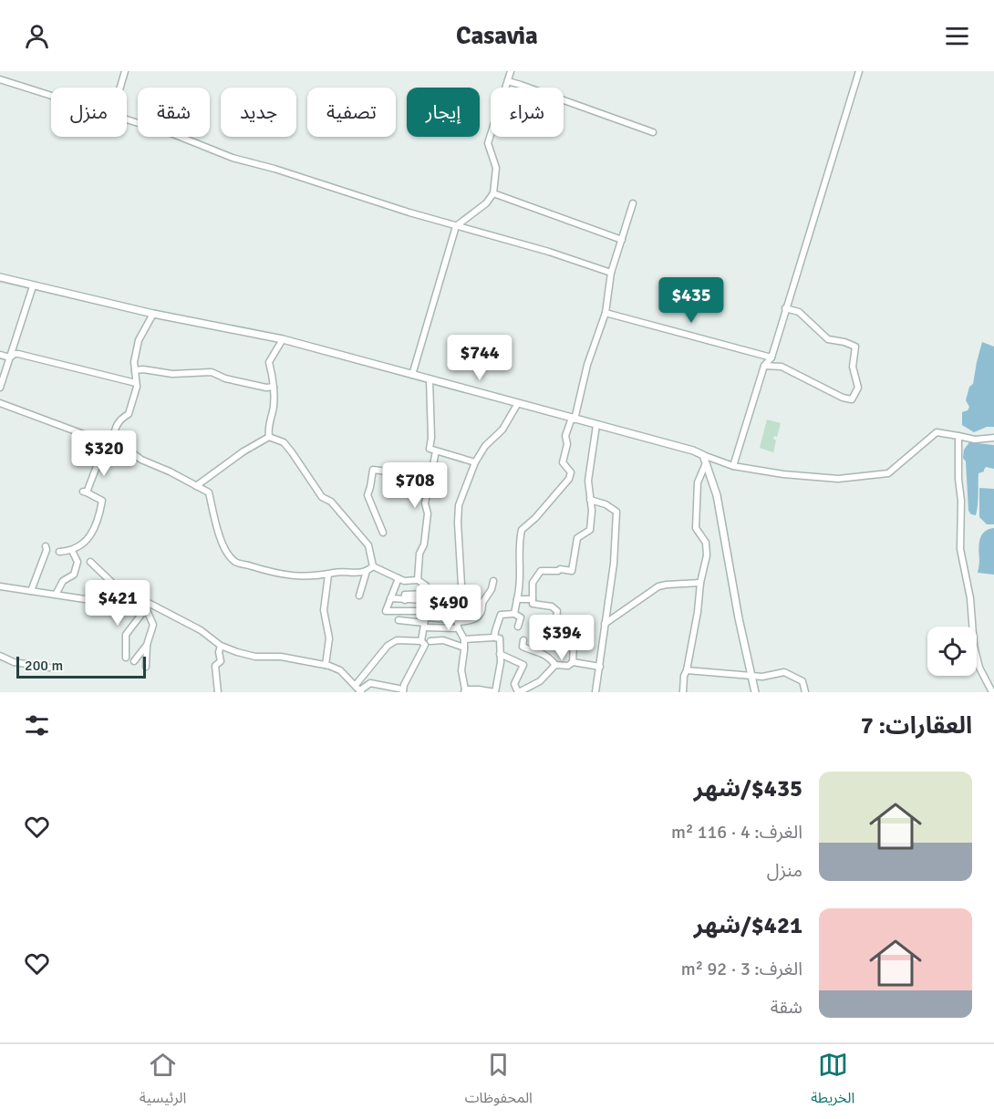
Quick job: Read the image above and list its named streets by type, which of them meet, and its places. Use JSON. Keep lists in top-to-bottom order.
{
  "scale_bar": "200 m",
  "page": {
    "header": "Casavia",
    "chip": [
      "شراء",
      "إيجار",
      "تصفية",
      "جديد",
      "شقة",
      "منزل"
    ],
    "price": [
      "$435",
      "$744",
      "$320",
      "$708",
      "$421",
      "$490",
      "$394"
    ],
    "scale": "200 m",
    "heading": "العقارات: 7",
    "list": [
      {
        "name": "$435/شهر",
        "note": "الغرف: 4 · 116 m² · منزل"
      },
      {
        "name": "$421/شهر",
        "note": "الغرف: 3 · 92 m² · شقة"
      }
    ],
    "tabs": ["الخريطة", "المحفوظات", "الرئيسية"]
  }
}
